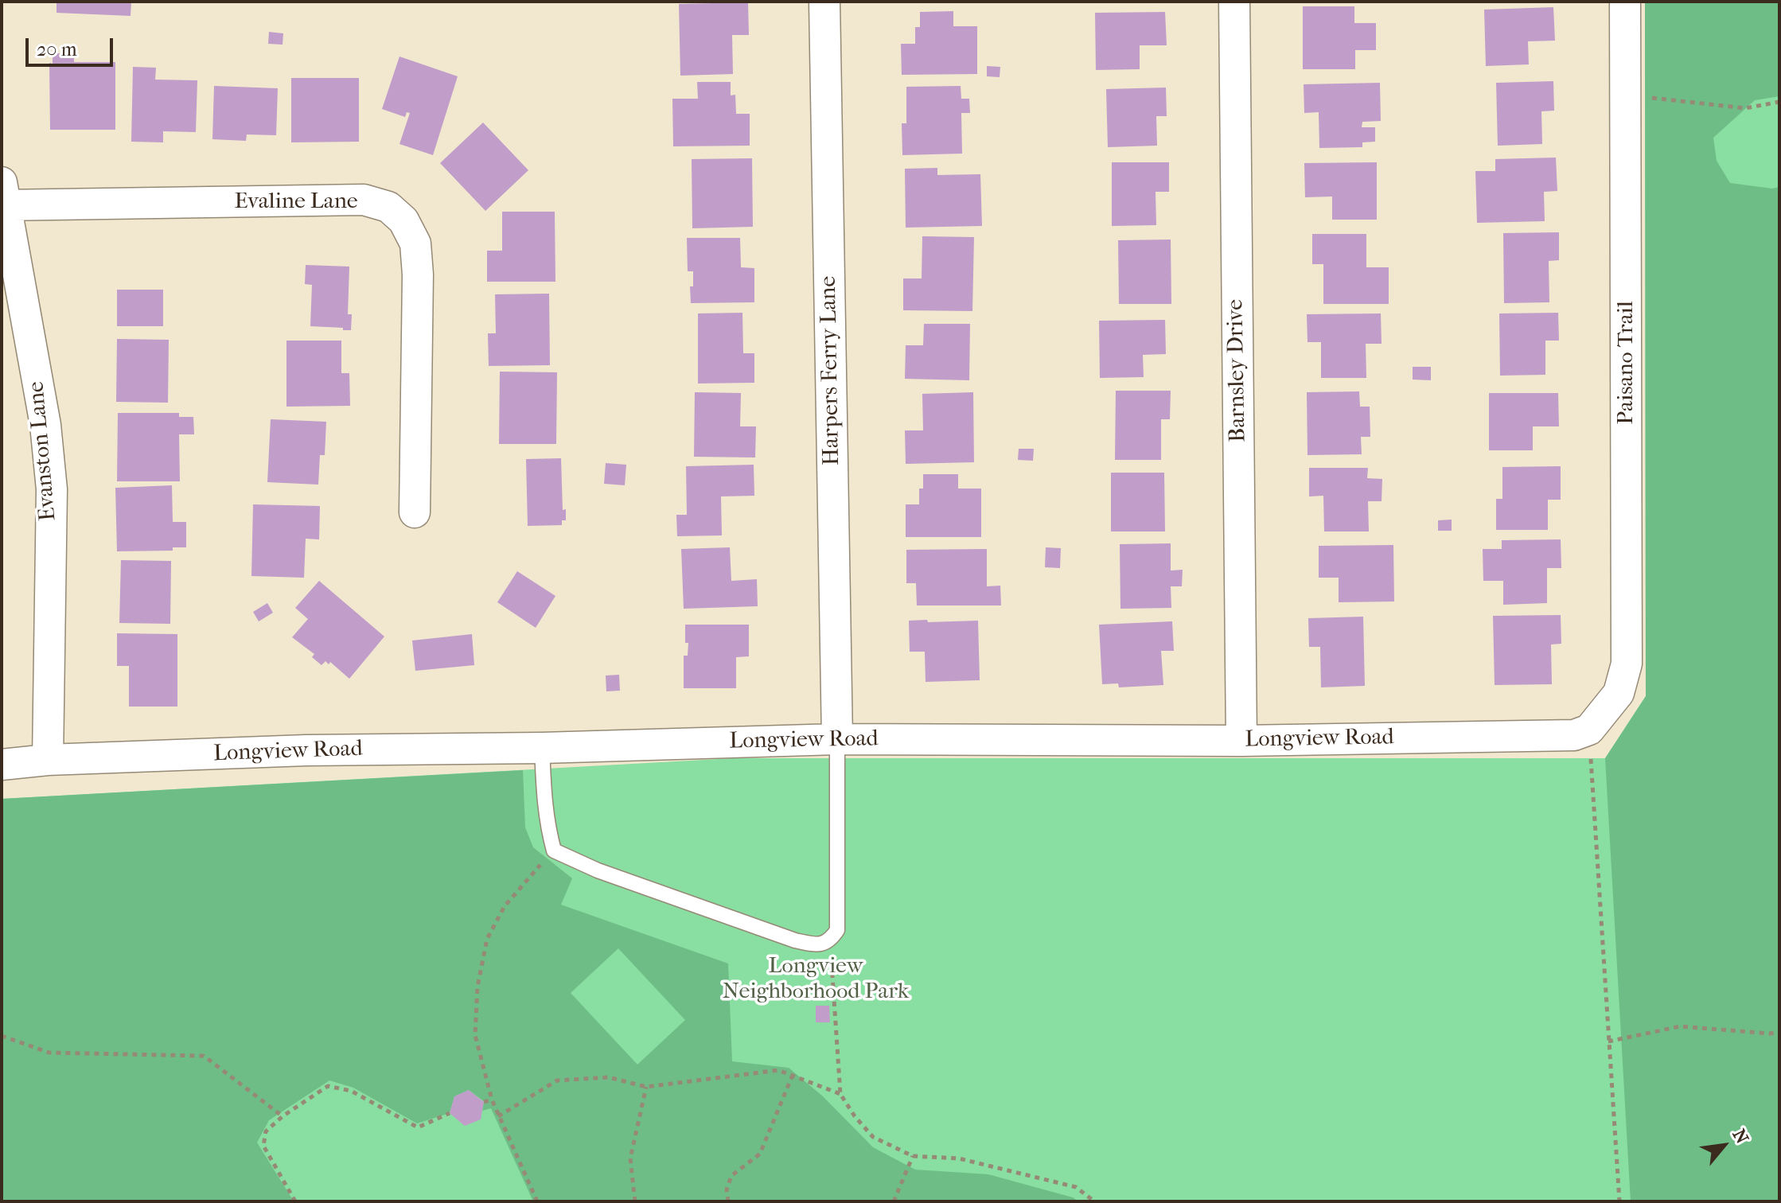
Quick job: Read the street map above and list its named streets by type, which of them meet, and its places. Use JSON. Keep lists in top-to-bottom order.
{
  "streets": {
    "street": [
      "Evaline Lane",
      "Paisano Trail",
      "Harpers Ferry Lane",
      "Barnsley Drive",
      "Evanston Lane",
      "Longview Road"
    ]
  },
  "crossings": [
    ["Evaline Lane", "Evanston Lane"],
    ["Paisano Trail", "Longview Road"],
    ["Harpers Ferry Lane", "Longview Road"],
    ["Barnsley Drive", "Longview Road"],
    ["Evanston Lane", "Longview Road"]
  ],
  "parks": ["Longview Neighborhood Park"],
  "scale_bar": "20 m",
  "north": "top right"
}
